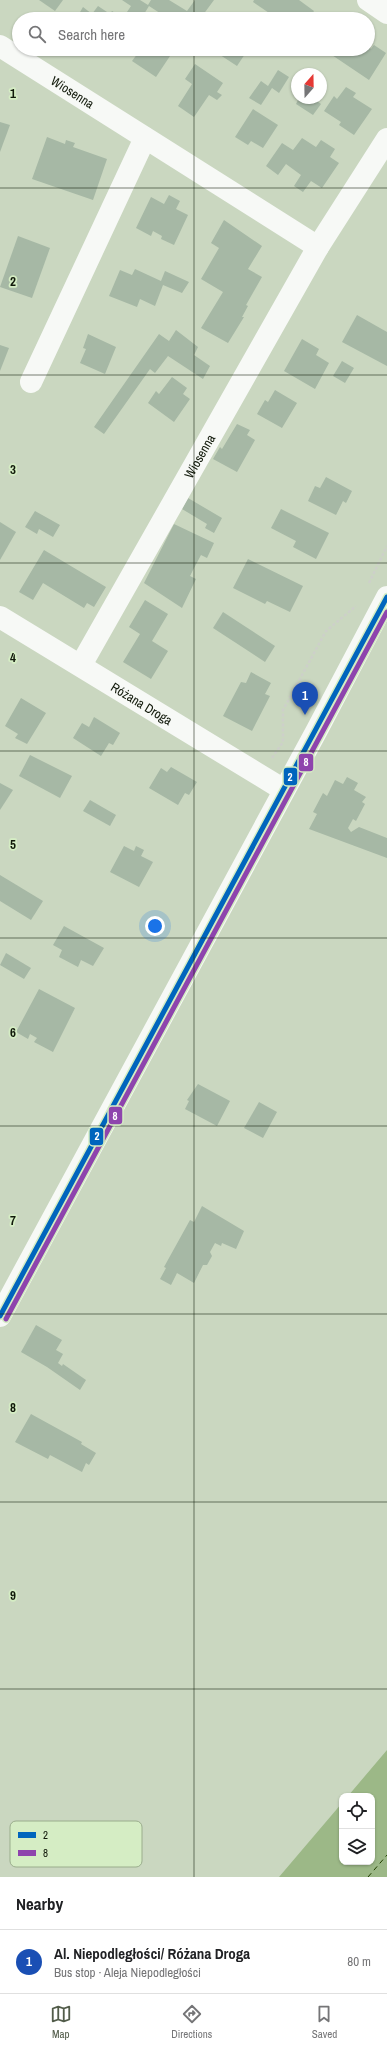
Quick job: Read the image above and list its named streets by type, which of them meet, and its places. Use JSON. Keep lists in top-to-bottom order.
{
  "streets": {
    "street": ["Wiosenna", "Różana Droga"]
  },
  "crossings": [
    ["Wiosenna", "Różana Droga"]
  ],
  "lines": ["transit line 2", "transit line 8"],
  "legend": ["2", "8"],
  "north": "top",
  "page": {
    "search": "Search here",
    "pins": "1",
    "heading": "Nearby",
    "list": [
      {
        "mark": "1",
        "name": "Al. Niepodległości/ Różana Droga",
        "note": "Bus stop · Aleja Niepodległości",
        "value": "80 m"
      }
    ],
    "nav": ["Map", "Directions", "Saved"]
  },
  "grid": {
    "rows": [
      "1",
      "2",
      "3",
      "4",
      "5",
      "6",
      "7",
      "8",
      "9"
    ]
  }
}
